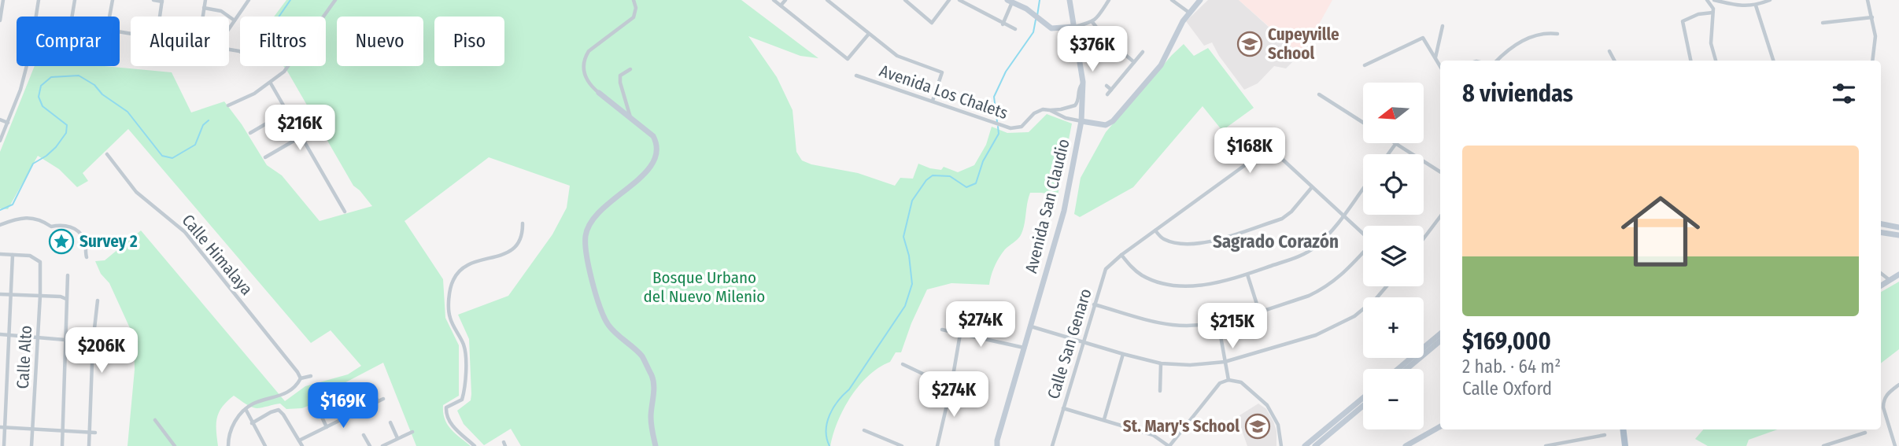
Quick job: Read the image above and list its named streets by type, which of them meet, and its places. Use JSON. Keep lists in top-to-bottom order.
{
  "streets": {
    "street": [
      "Avenida Los Chalets",
      "Avenida San Claudio",
      "Calle Himalaya",
      "Calle San Genaro",
      "Calle Alto"
    ]
  },
  "crossings": [
    ["Avenida Los Chalets", "Avenida San Claudio"]
  ],
  "districts": ["Sagrado Corazón"],
  "parks": ["Bosque Urbano del Nuevo Milenio"],
  "places": {
    "school or university": ["Cupeyville School", "St. Mary's School"],
    "place": ["Survey 2"]
  },
  "north": "left",
  "page": {
    "chip": [
      "Comprar",
      "Alquilar",
      "Filtros",
      "Nuevo",
      "Piso"
    ],
    "price": [
      "$376K",
      "$216K",
      "$168K",
      "$274K",
      "$215K",
      "$206K",
      "$274K",
      "$169K"
    ],
    "heading": "8 viviendas",
    "map_buttons": ["+", "−"],
    "list": [
      {
        "name": "$169,000",
        "note": "2 hab. · 64 m² · Calle Oxford"
      }
    ]
  }
}
